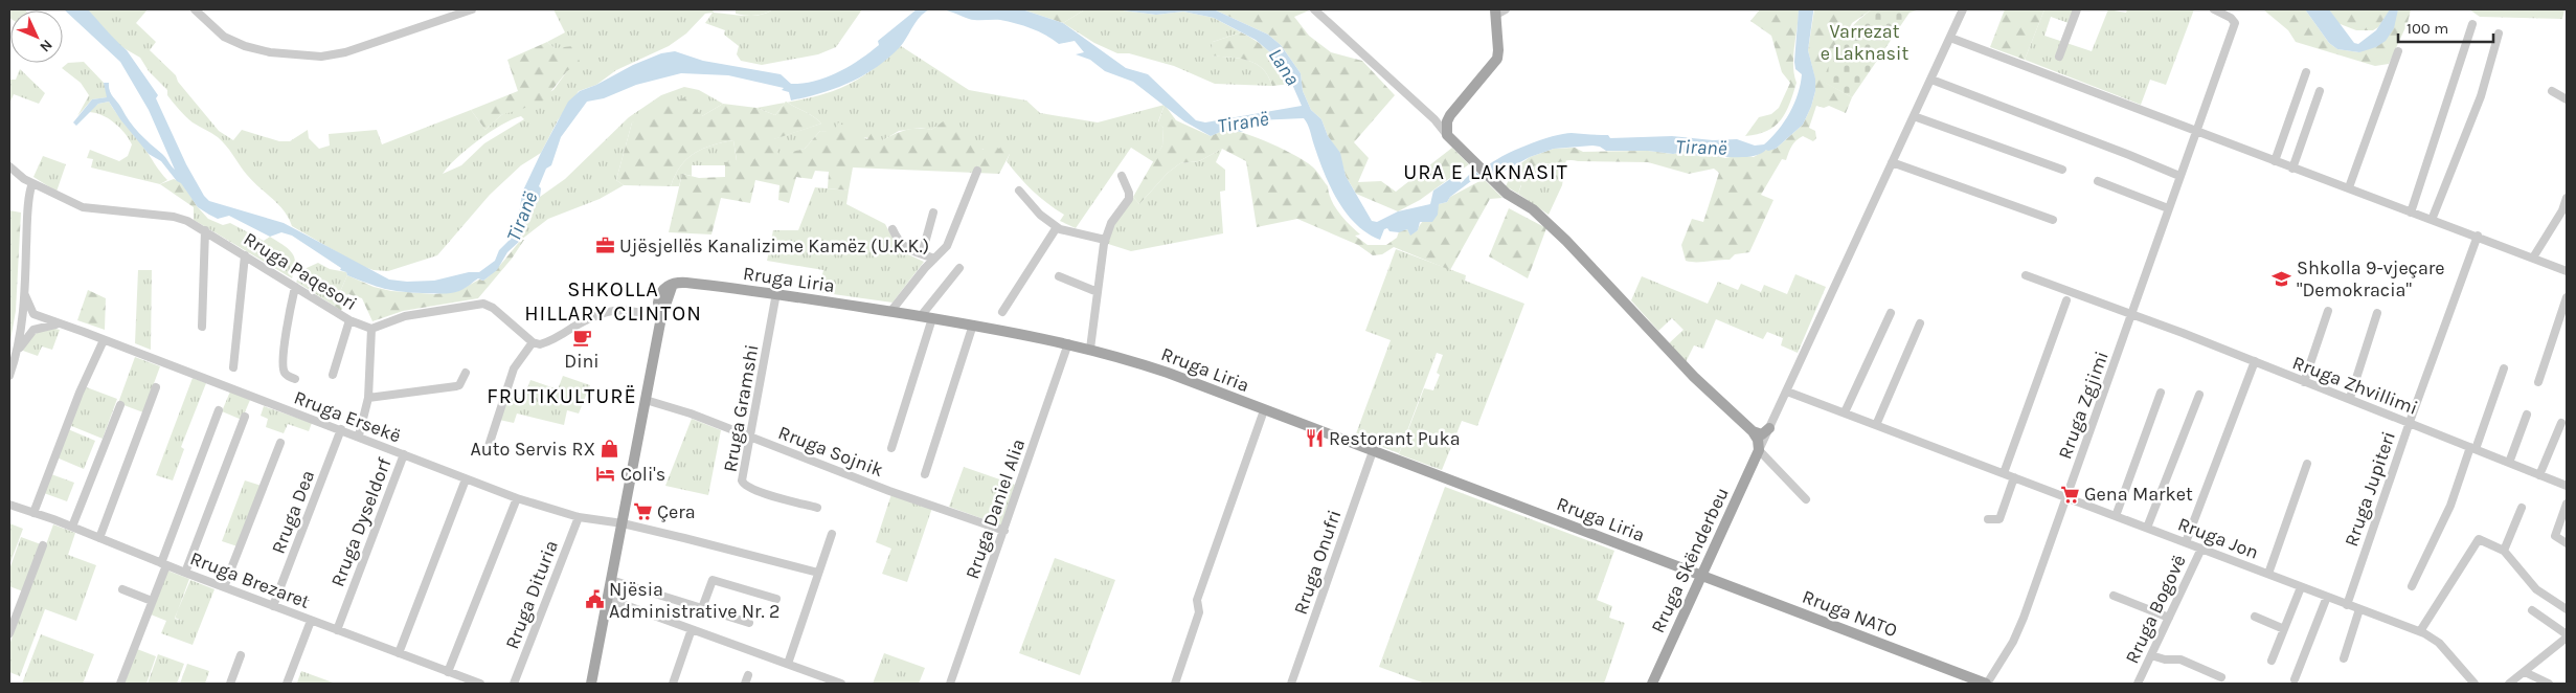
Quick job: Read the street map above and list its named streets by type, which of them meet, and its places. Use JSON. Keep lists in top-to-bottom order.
{
  "streets": {
    "main road": ["Rruga Liria", "Rruga Skënderbeu", "Rruga NATO"],
    "street": [
      "Rruga Paqesori",
      "Rruga Zhvillimi",
      "Rruga Zgjimi",
      "Rruga Gramshi",
      "Rruga Ersekë",
      "Rruga Sojnik",
      "Rruga Jupiteri",
      "Rruga Daniel Alia",
      "Rruga Dea",
      "Rruga Dyseldorf",
      "Rruga Jon",
      "Rruga Onufri",
      "Rruga Brezaret",
      "Rruga Dituria",
      "Rruga Bogovë"
    ]
  },
  "crossings": [
    ["Rruga Liria", "Rruga Gramshi"],
    ["Rruga Liria", "Rruga Daniel Alia"],
    ["Rruga Liria", "Rruga Skënderbeu"],
    ["Rruga Liria", "Rruga Onufri"],
    ["Rruga Liria", "Rruga NATO"],
    ["Rruga Zhvillimi", "Rruga Zgjimi"],
    ["Rruga Zhvillimi", "Rruga Jupiteri"],
    ["Rruga Zgjimi", "Rruga Jon"],
    ["Rruga Zgjimi", "Rruga NATO"],
    ["Rruga Gramshi", "Rruga Sojnik"],
    ["Rruga Ersekë", "Rruga Dea"],
    ["Rruga Ersekë", "Rruga Dyseldorf"],
    ["Rruga Ersekë", "Rruga Dituria"],
    ["Rruga Sojnik", "Rruga Daniel Alia"],
    ["Rruga Jupiteri", "Rruga Jon"],
    ["Rruga Dea", "Rruga Brezaret"],
    ["Rruga Dyseldorf", "Rruga Brezaret"],
    ["Rruga Jon", "Rruga Bogovë"],
    ["Rruga Skënderbeu", "Rruga NATO"]
  ],
  "districts": ["URA E LAKNASIT", "SHKOLLA HILLARY CLINTON", "FRUTIKULTURË"],
  "water": ["Lana", "Tiranë"],
  "parks": ["Varrezat e Laknasit"],
  "places": {
    "office": ["Ujësjellës Kanalizime Kamëz (U.K.K.)"],
    "school or university": ["Shkolla 9-vjeçare \"Demokracia\""],
    "cafe": ["Dini"],
    "restaurant": ["Restorant Puka"],
    "shop": ["Auto Servis RX"],
    "hotel": ["Coli's"],
    "supermarket": ["Gena Market", "Çera"],
    "public building": ["Njësia Administrative Nr. 2"]
  },
  "scale_bar": "100 m",
  "north": "bottom right"
}
